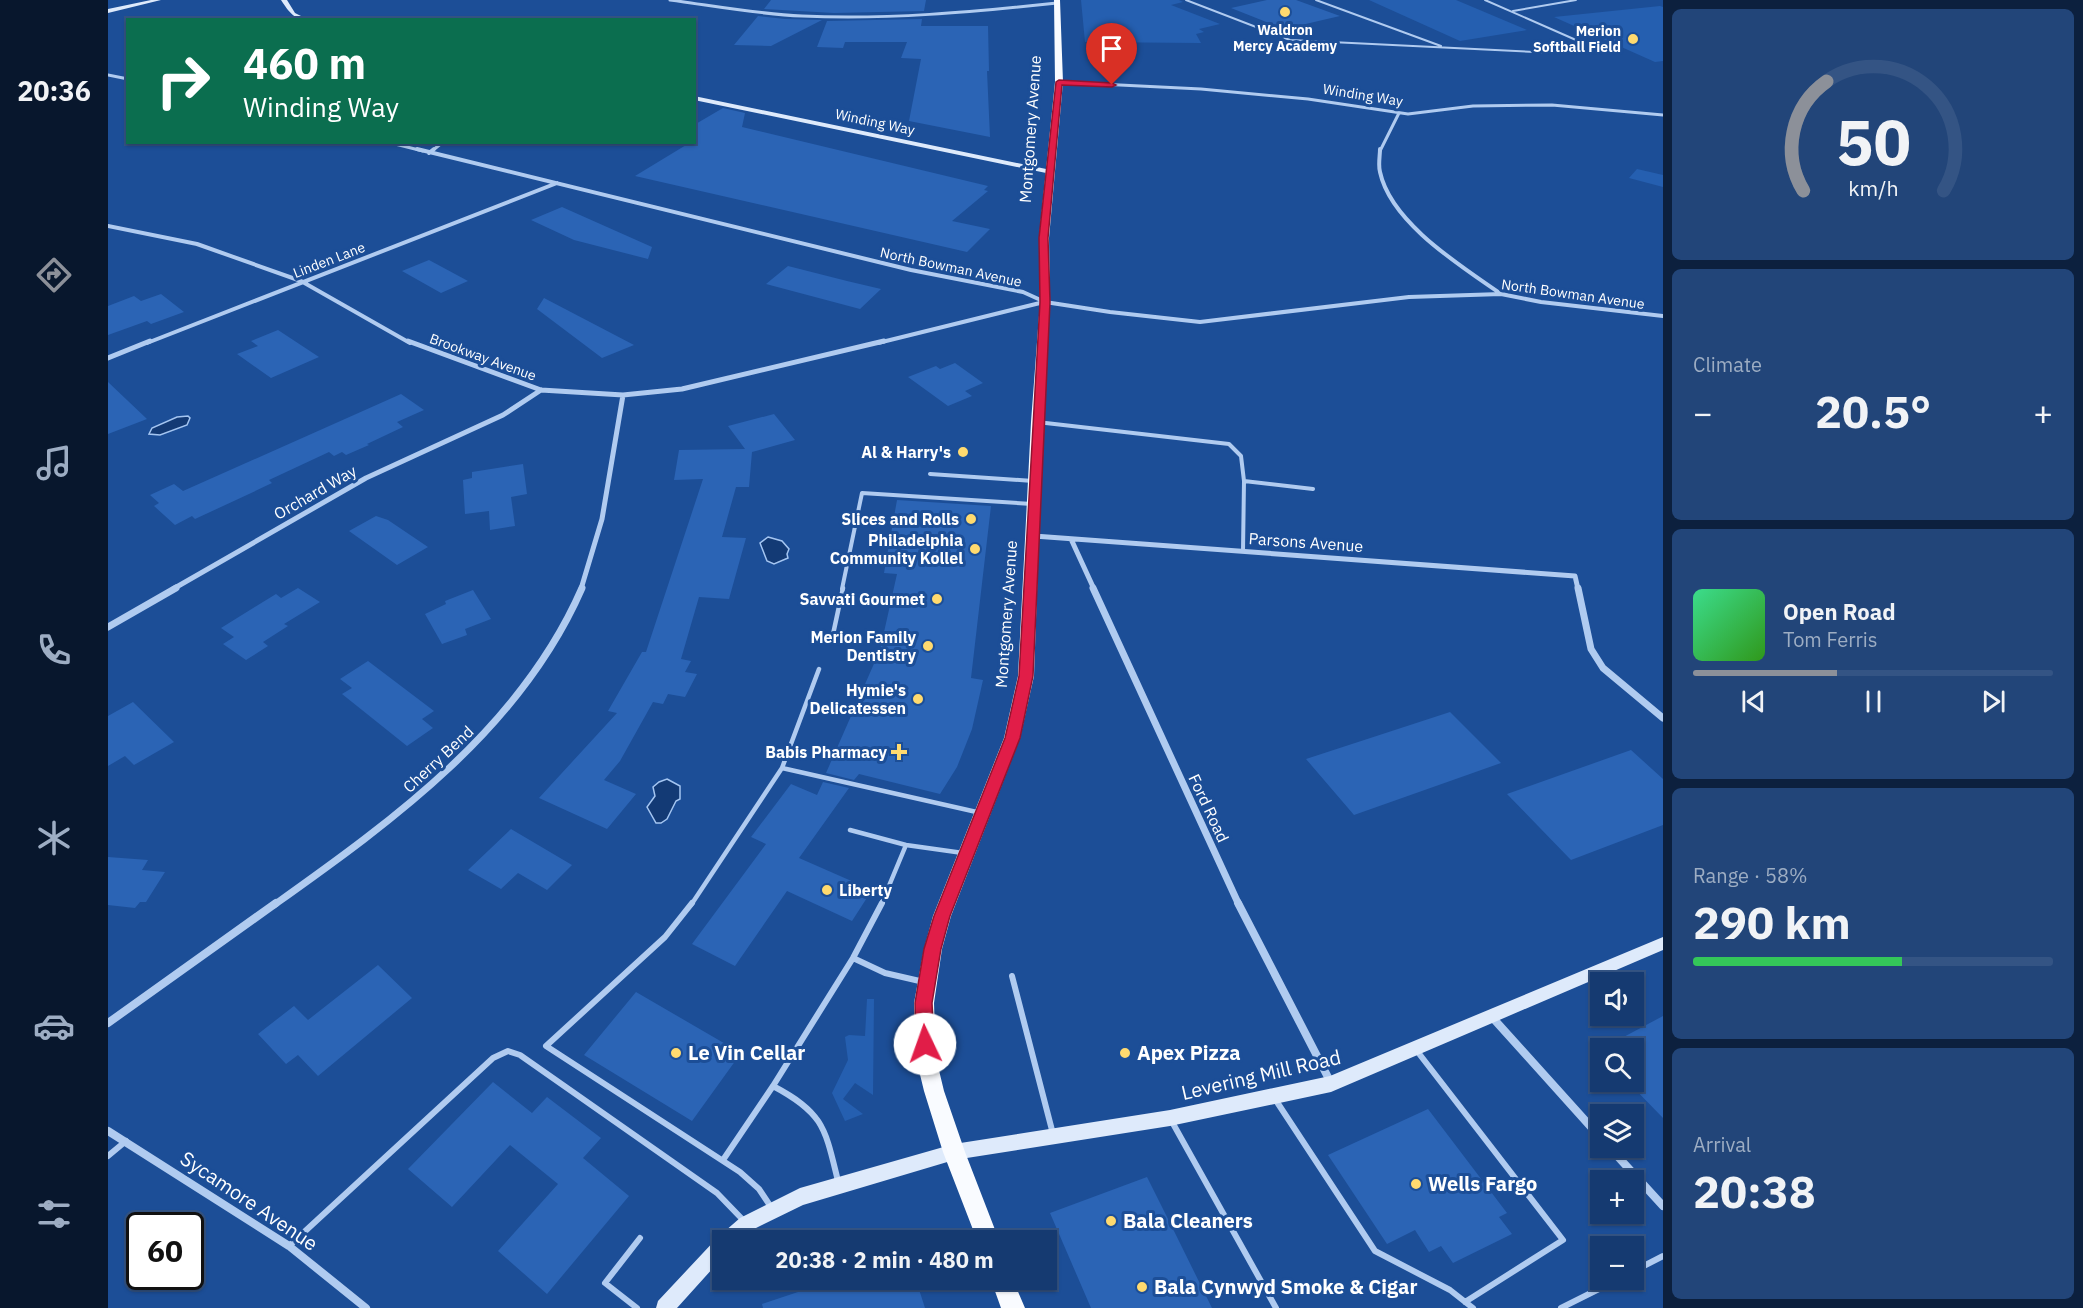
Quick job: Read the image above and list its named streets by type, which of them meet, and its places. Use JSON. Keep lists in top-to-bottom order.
{
  "streets": {
    "main road": ["Montgomery Avenue"],
    "street": [
      "Winding Way",
      "Linden Lane",
      "North Bowman Avenue",
      "Brookway Avenue",
      "Orchard Way",
      "Parsons Avenue",
      "Cherry Bend",
      "Ford Road",
      "Levering Mill Road",
      "Sycamore Avenue"
    ]
  },
  "crossings": [
    ["Winding Way", "Montgomery Avenue"],
    ["Montgomery Avenue", "North Bowman Avenue"],
    ["Montgomery Avenue", "Brookway Avenue"],
    ["Montgomery Avenue", "Parsons Avenue"],
    ["Montgomery Avenue", "Levering Mill Road"],
    ["Linden Lane", "North Bowman Avenue"],
    ["Linden Lane", "Brookway Avenue"],
    ["North Bowman Avenue", "Brookway Avenue"],
    ["Brookway Avenue", "Orchard Way"],
    ["Brookway Avenue", "Cherry Bend"],
    ["Parsons Avenue", "Ford Road"],
    ["Ford Road", "Levering Mill Road"]
  ],
  "places": {
    "other": [
      "Waldron Mercy Academy",
      "Merion Softball Field",
      "Al & Harry's",
      "Slices and Rolls",
      "Philadelphia Community Kollel",
      "Savvati Gourmet",
      "Merion Family Dentistry",
      "Hymie's Delicatessen",
      "Liberty",
      "Le Vin Cellar",
      "Apex Pizza",
      "Wells Fargo",
      "Bala Cleaners",
      "Bala Cynwyd Smoke & Cigar"
    ],
    "health": ["Babis Pharmacy"]
  },
  "page": {
    "tabs": "20:36",
    "turn": ["460 m", "Winding Way"],
    "tile": [
      "Climate",
      ["Range · 58%", "290 km"],
      ["Arrival", "20:38"]
    ],
    "heat": ["−", "20.5°", "+"],
    "song": ["Open Road", "Tom Ferris"],
    "map_buttons": ["+", "−"],
    "limit": "60",
    "trip": "20:38 · 2 min · 480 m",
    "gauge": ["50", "km/h"]
  }
}
